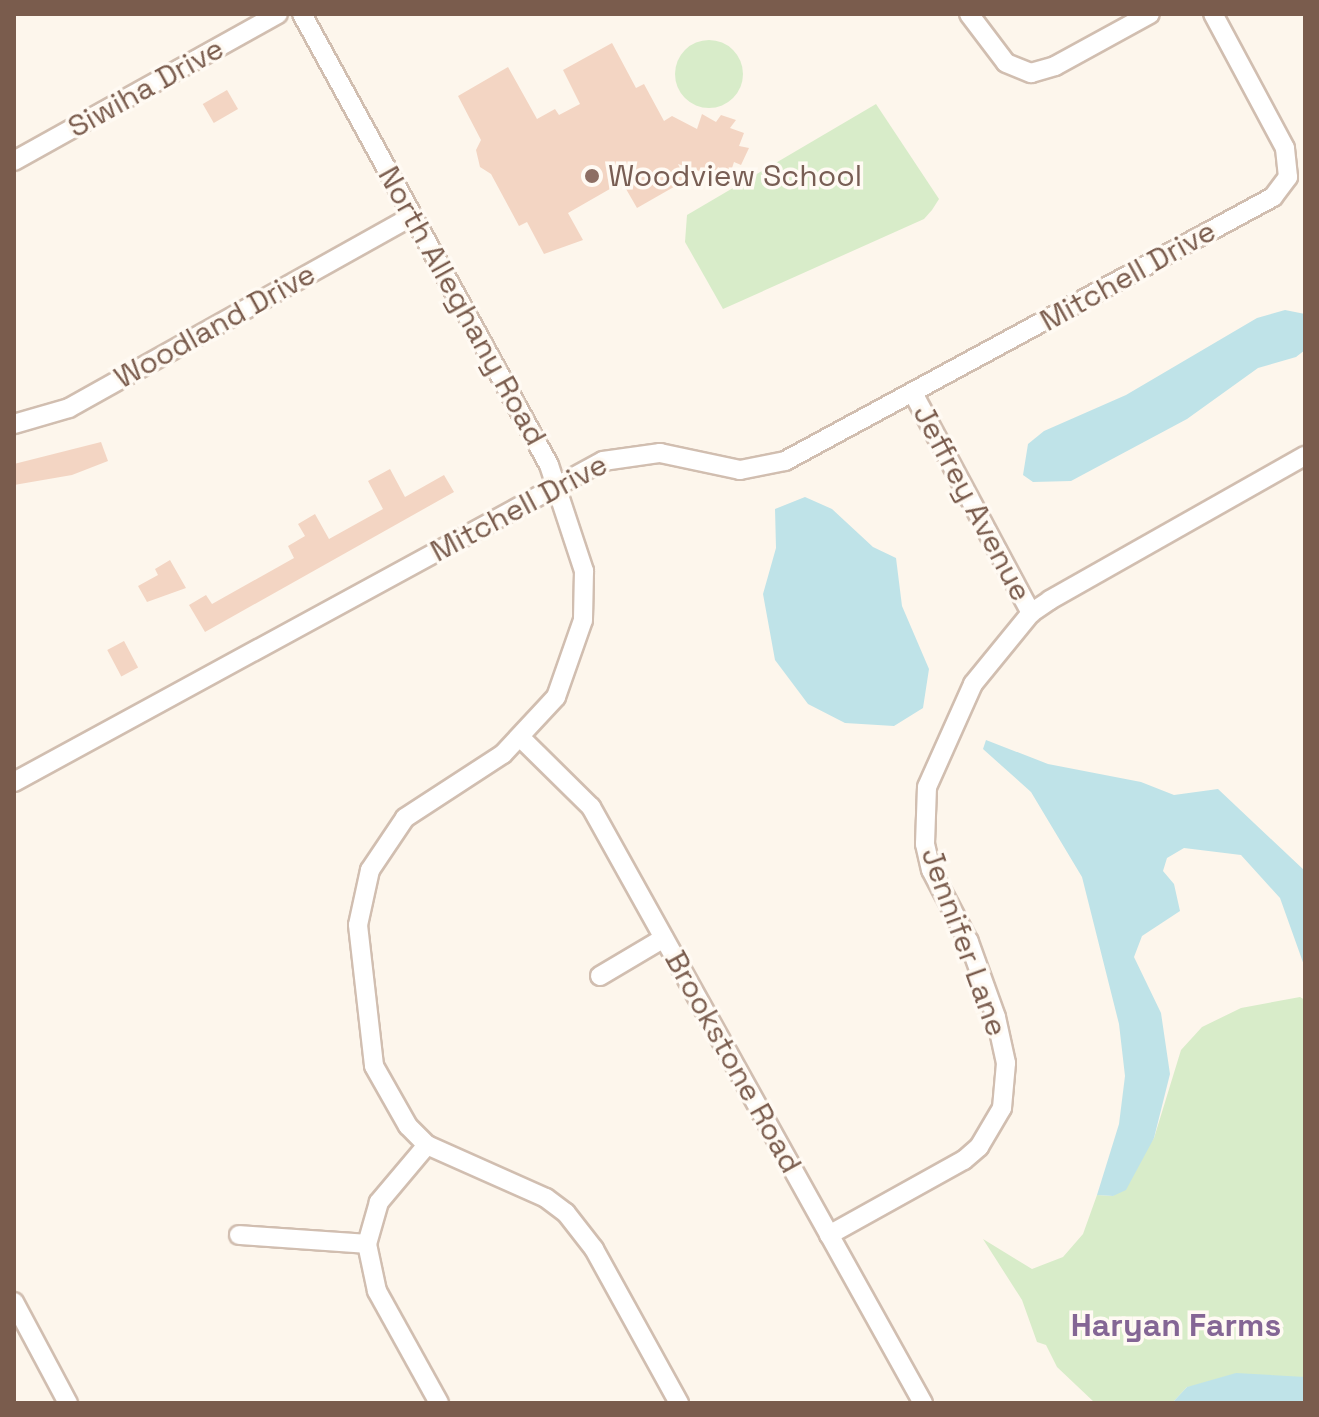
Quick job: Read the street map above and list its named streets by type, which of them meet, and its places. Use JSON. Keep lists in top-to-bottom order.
{
  "streets": {
    "street": [
      "Siwiha Drive",
      "Mitchell Drive",
      "North Alleghany Road",
      "Woodland Drive",
      "Jeffrey Avenue",
      "Jennifer Lane",
      "Brookstone Road"
    ]
  },
  "crossings": [
    ["Mitchell Drive", "North Alleghany Road"],
    ["Mitchell Drive", "Jeffrey Avenue"],
    ["North Alleghany Road", "Woodland Drive"],
    ["North Alleghany Road", "Brookstone Road"],
    ["Jeffrey Avenue", "Jennifer Lane"],
    ["Jennifer Lane", "Brookstone Road"]
  ],
  "districts": ["Haryan Farms"],
  "places": ["Woodview School"]
}
